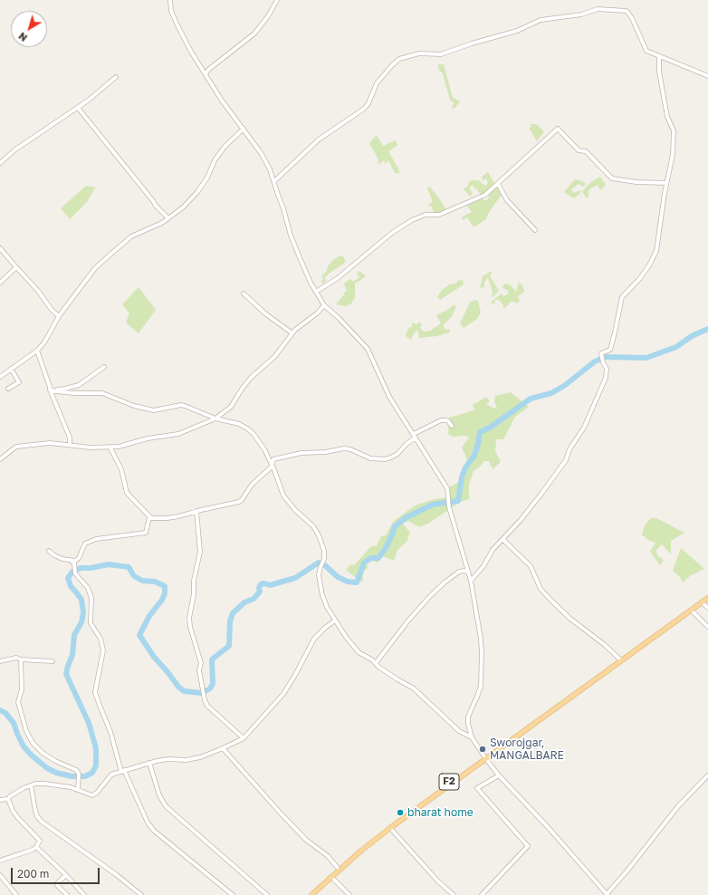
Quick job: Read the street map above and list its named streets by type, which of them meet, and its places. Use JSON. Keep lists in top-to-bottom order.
{
  "streets": {
    "main road": ["F2"]
  },
  "places": ["Sworojgar, MANGALBARE", "bharat home"],
  "scale_bar": "200 m",
  "north": "bottom left"
}
